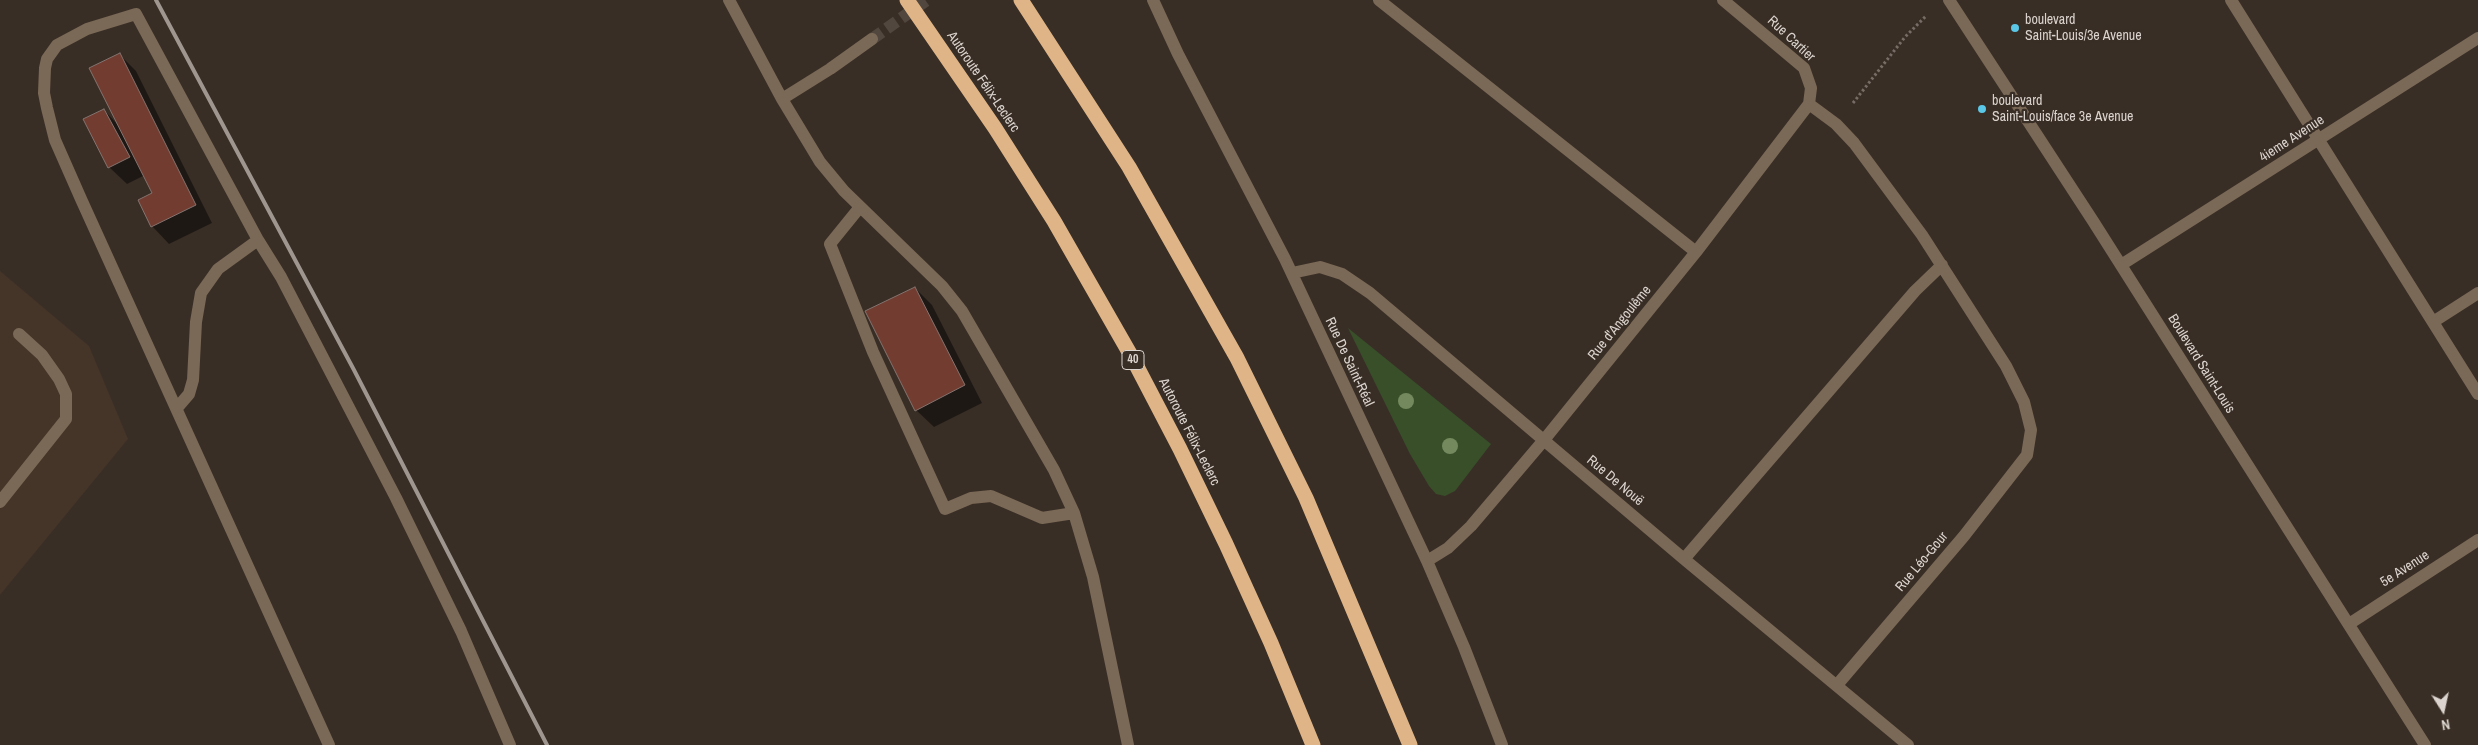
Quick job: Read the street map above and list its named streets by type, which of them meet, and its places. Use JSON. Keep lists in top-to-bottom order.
{
  "streets": {
    "highway": ["Autoroute Félix-Leclerc", "40"],
    "street": [
      "Rue Cartier",
      "4ieme Avenue",
      "Rue d'Angoulême",
      "Rue De Saint-Réal",
      "Boulevard Saint-Louis",
      "Rue De Nouë",
      "Rue Léo-Gour",
      "5e Avenue"
    ]
  },
  "crossings": [
    ["Rue Cartier", "Rue d'Angoulême"],
    ["4ieme Avenue", "Boulevard Saint-Louis"],
    ["Rue d'Angoulême", "Rue De Saint-Réal"],
    ["Rue d'Angoulême", "Rue De Nouë"],
    ["Rue De Saint-Réal", "Rue De Nouë"],
    ["Boulevard Saint-Louis", "5e Avenue"],
    ["Rue De Nouë", "Rue Léo-Gour"]
  ],
  "places": ["boulevard Saint-Louis/3e Avenue", "boulevard Saint-Louis/face 3e Avenue"],
  "north": "bottom"
}
